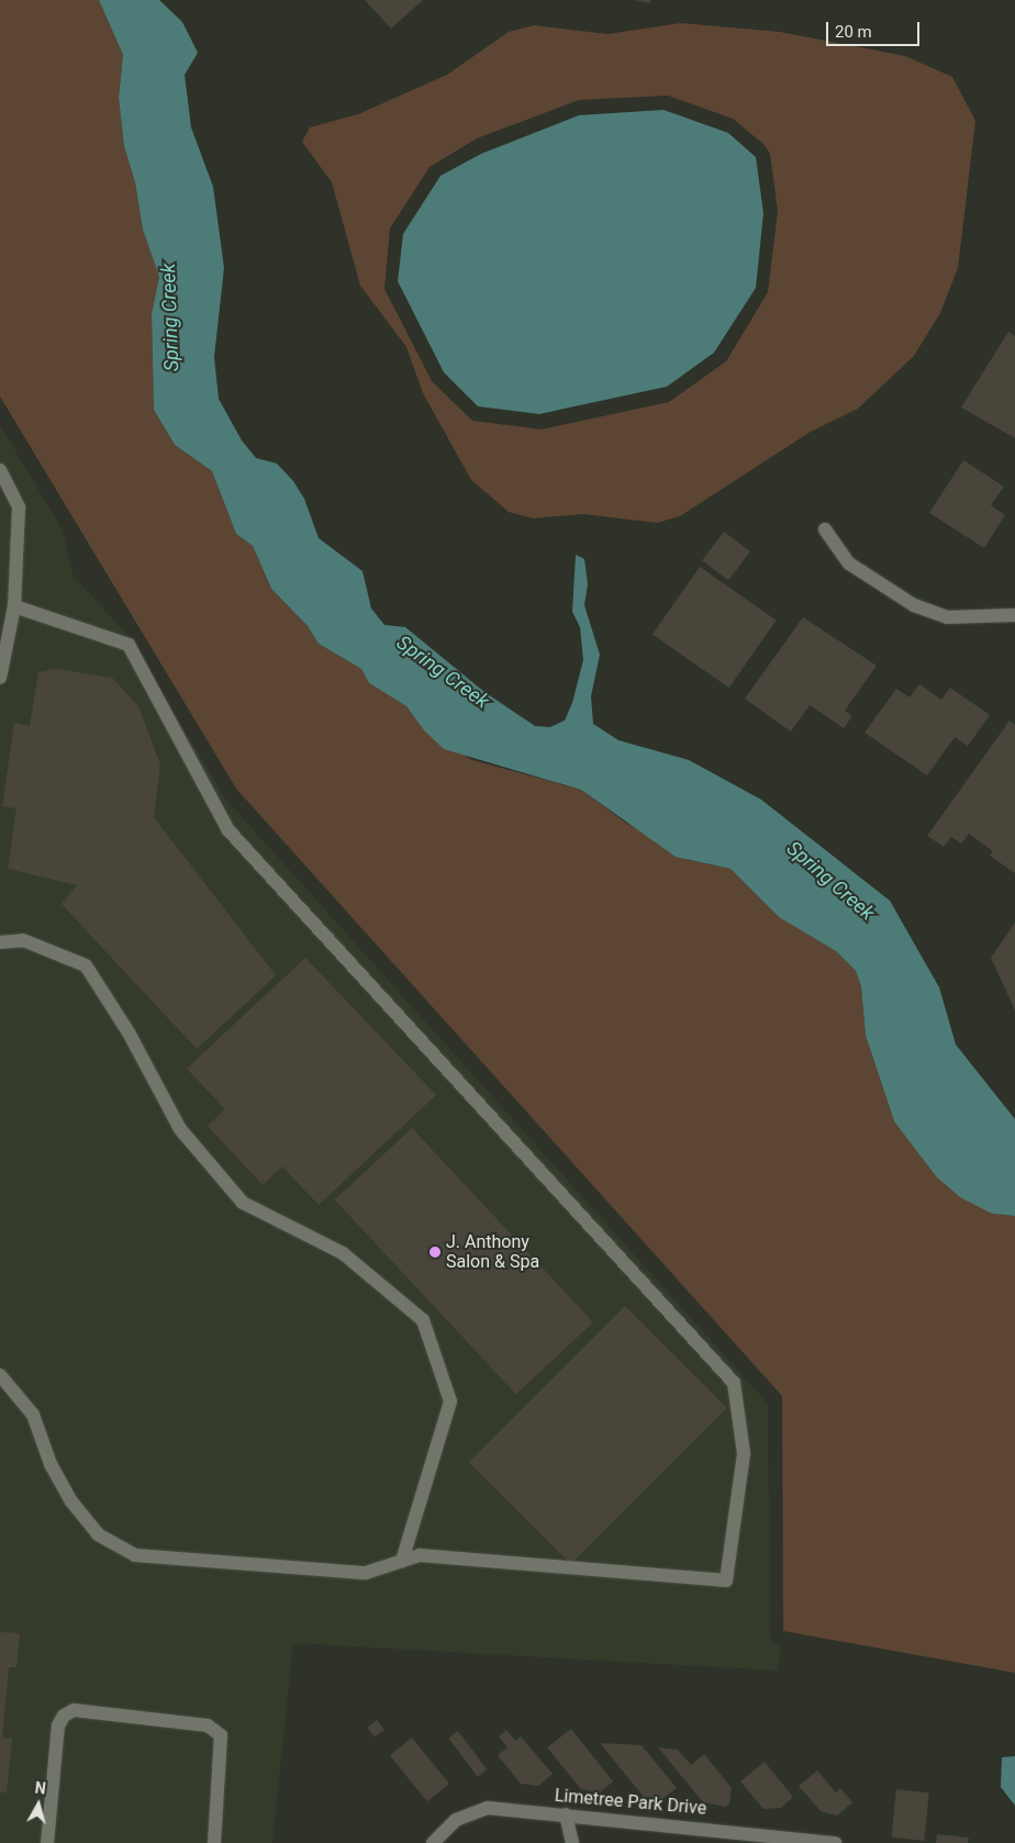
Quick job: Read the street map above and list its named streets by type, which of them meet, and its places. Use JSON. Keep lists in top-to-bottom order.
{
  "streets": {
    "street": ["Limetree Park Drive"]
  },
  "water": ["Spring Creek"],
  "places": ["J. Anthony Salon & Spa"],
  "scale_bar": "20 m",
  "north": "top"
}
